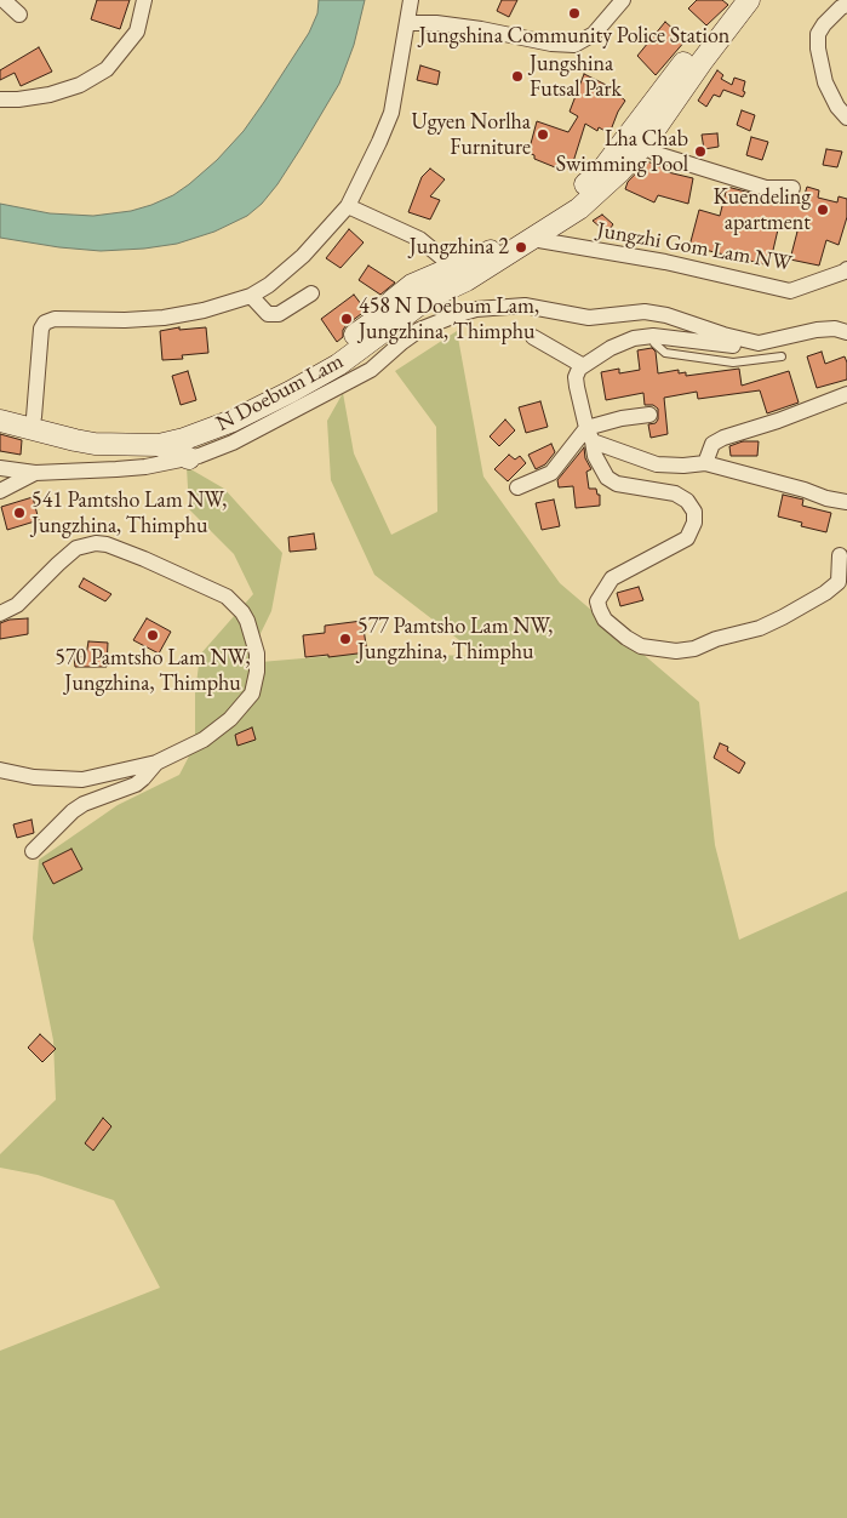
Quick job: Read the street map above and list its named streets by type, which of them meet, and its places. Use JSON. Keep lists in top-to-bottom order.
{
  "streets": {
    "main road": ["N Doebum Lam"],
    "street": ["Jungzhi Gom Lam NW"]
  },
  "crossings": [
    ["Jungzhi Gom Lam NW", "N Doebum Lam"]
  ],
  "places": [
    "Jungshina Community Police Station",
    "Jungshina Futsal Park",
    "Ugyen Norlha Furniture",
    "Lha Chab Swimming Pool",
    "Kuendeling apartment",
    "Jungzhina 2",
    "458 N Doebum Lam, Jungzhina, Thimphu",
    "541 Pamtsho Lam NW, Jungzhina, Thimphu",
    "570 Pamtsho Lam NW, Jungzhina, Thimphu",
    "577 Pamtsho Lam NW, Jungzhina, Thimphu"
  ]
}
